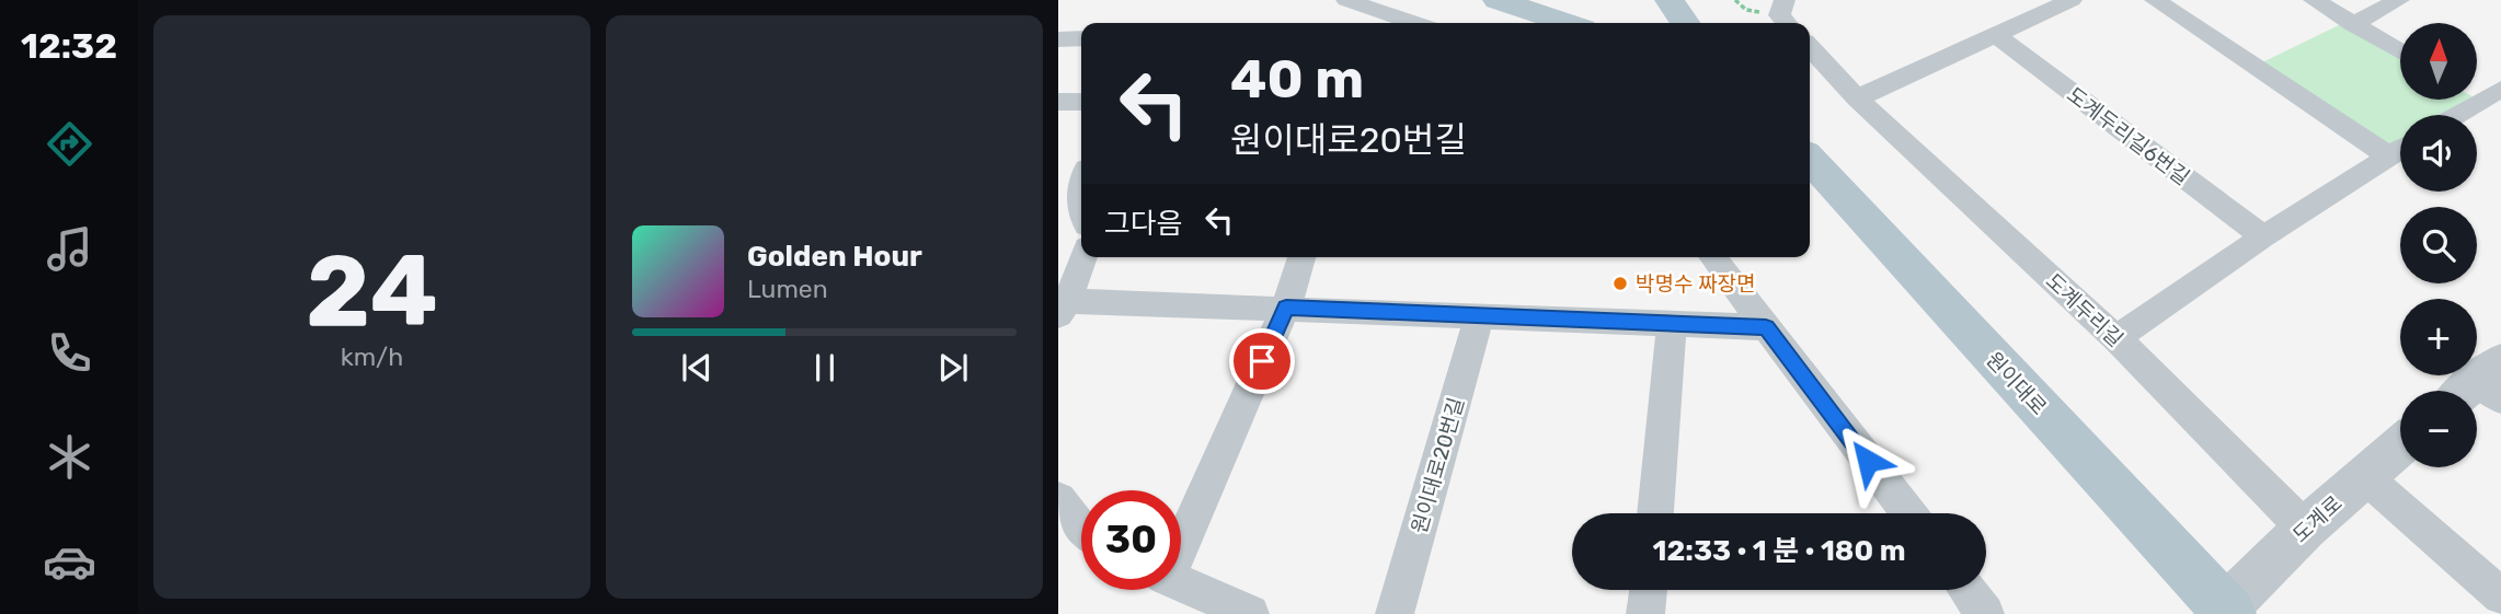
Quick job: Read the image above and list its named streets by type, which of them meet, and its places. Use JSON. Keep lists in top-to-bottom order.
{
  "streets": {
    "main road": ["원이대로"],
    "street": [
      "도계두리길6번길",
      "도계두리길",
      "원이대로20번길",
      "도계로"
    ]
  },
  "crossings": [
    ["도계두리길", "도계로"],
    ["원이대로", "도계로"]
  ],
  "places": ["박명수 짜장면"],
  "north": "top",
  "page": {
    "tabs": "12:32",
    "tile": ["24", "km/h"],
    "map_buttons": ["+", "−"],
    "turn": ["40 m", "원이대로20번길"],
    "then": "그다음",
    "song": ["Golden Hour", "Lumen"],
    "limit": "30",
    "trip": "12:33 · 1 분 · 180 m"
  }
}
